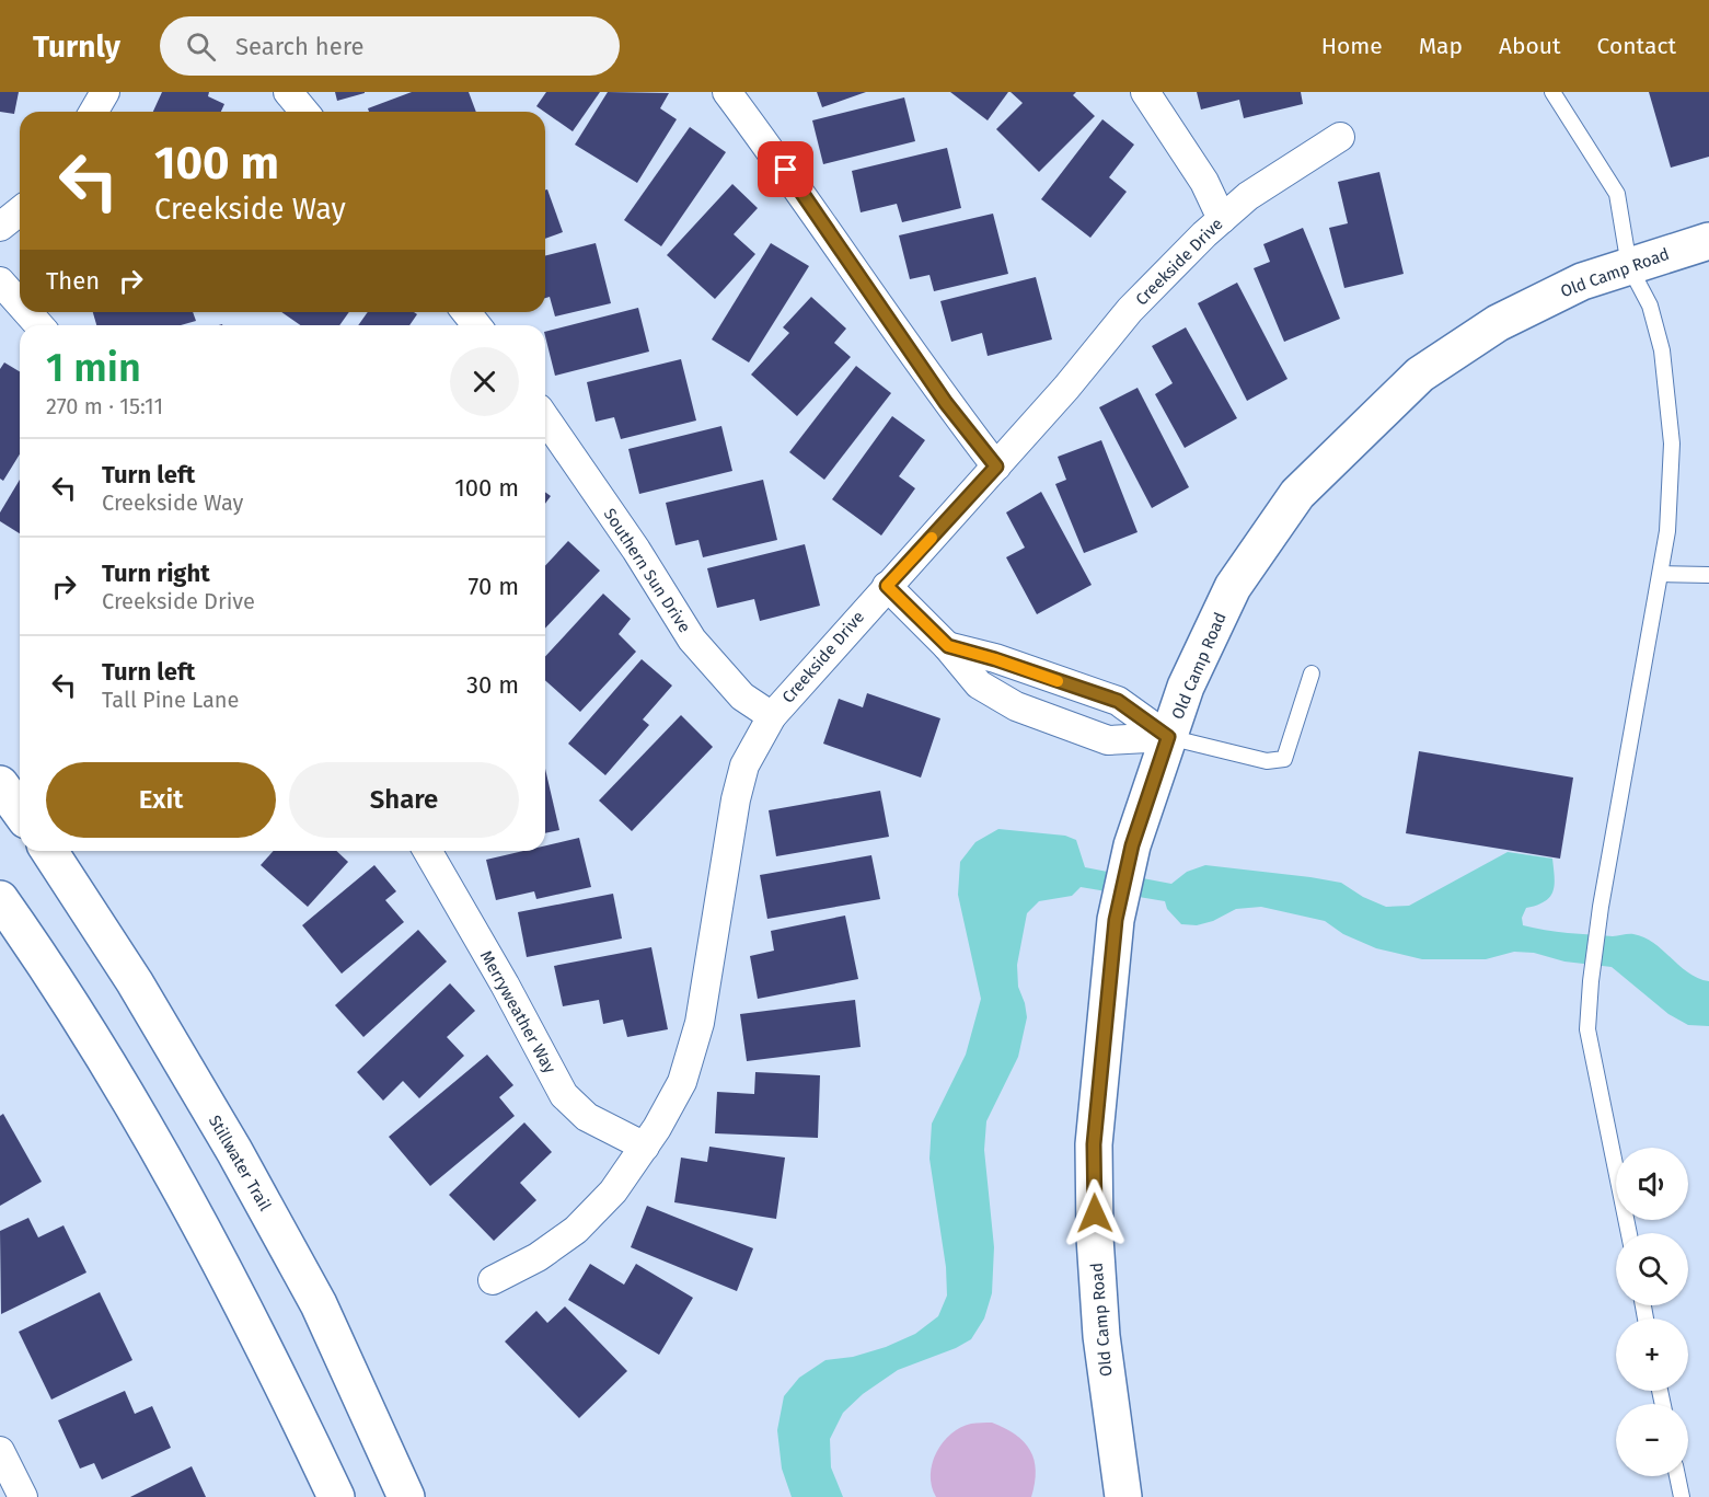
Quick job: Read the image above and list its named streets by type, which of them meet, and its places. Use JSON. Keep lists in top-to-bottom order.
{
  "streets": {
    "street": [
      "Creekside Drive",
      "Old Camp Road",
      "Southern Sun Drive",
      "Merryweather Way",
      "Stillwater Trail"
    ]
  },
  "crossings": [
    ["Creekside Drive", "Southern Sun Drive"],
    ["Creekside Drive", "Merryweather Way"]
  ],
  "page": {
    "header": "Turnly",
    "search": "Search here",
    "nav": [
      "Home",
      "Map",
      "About",
      "Contact"
    ],
    "turn": ["100 m", "Creekside Way"],
    "then": "Then",
    "heading": ["1 min", "270 m · 15:11"],
    "list": [
      {
        "name": "Turn left",
        "note": "Creekside Way",
        "value": "100 m"
      },
      {
        "name": "Turn right",
        "note": "Creekside Drive",
        "value": "70 m"
      },
      {
        "name": "Turn left",
        "note": "Tall Pine Lane",
        "value": "30 m"
      }
    ],
    "buttons": ["Exit", "Share"],
    "map_buttons": ["+", "−"]
  }
}
